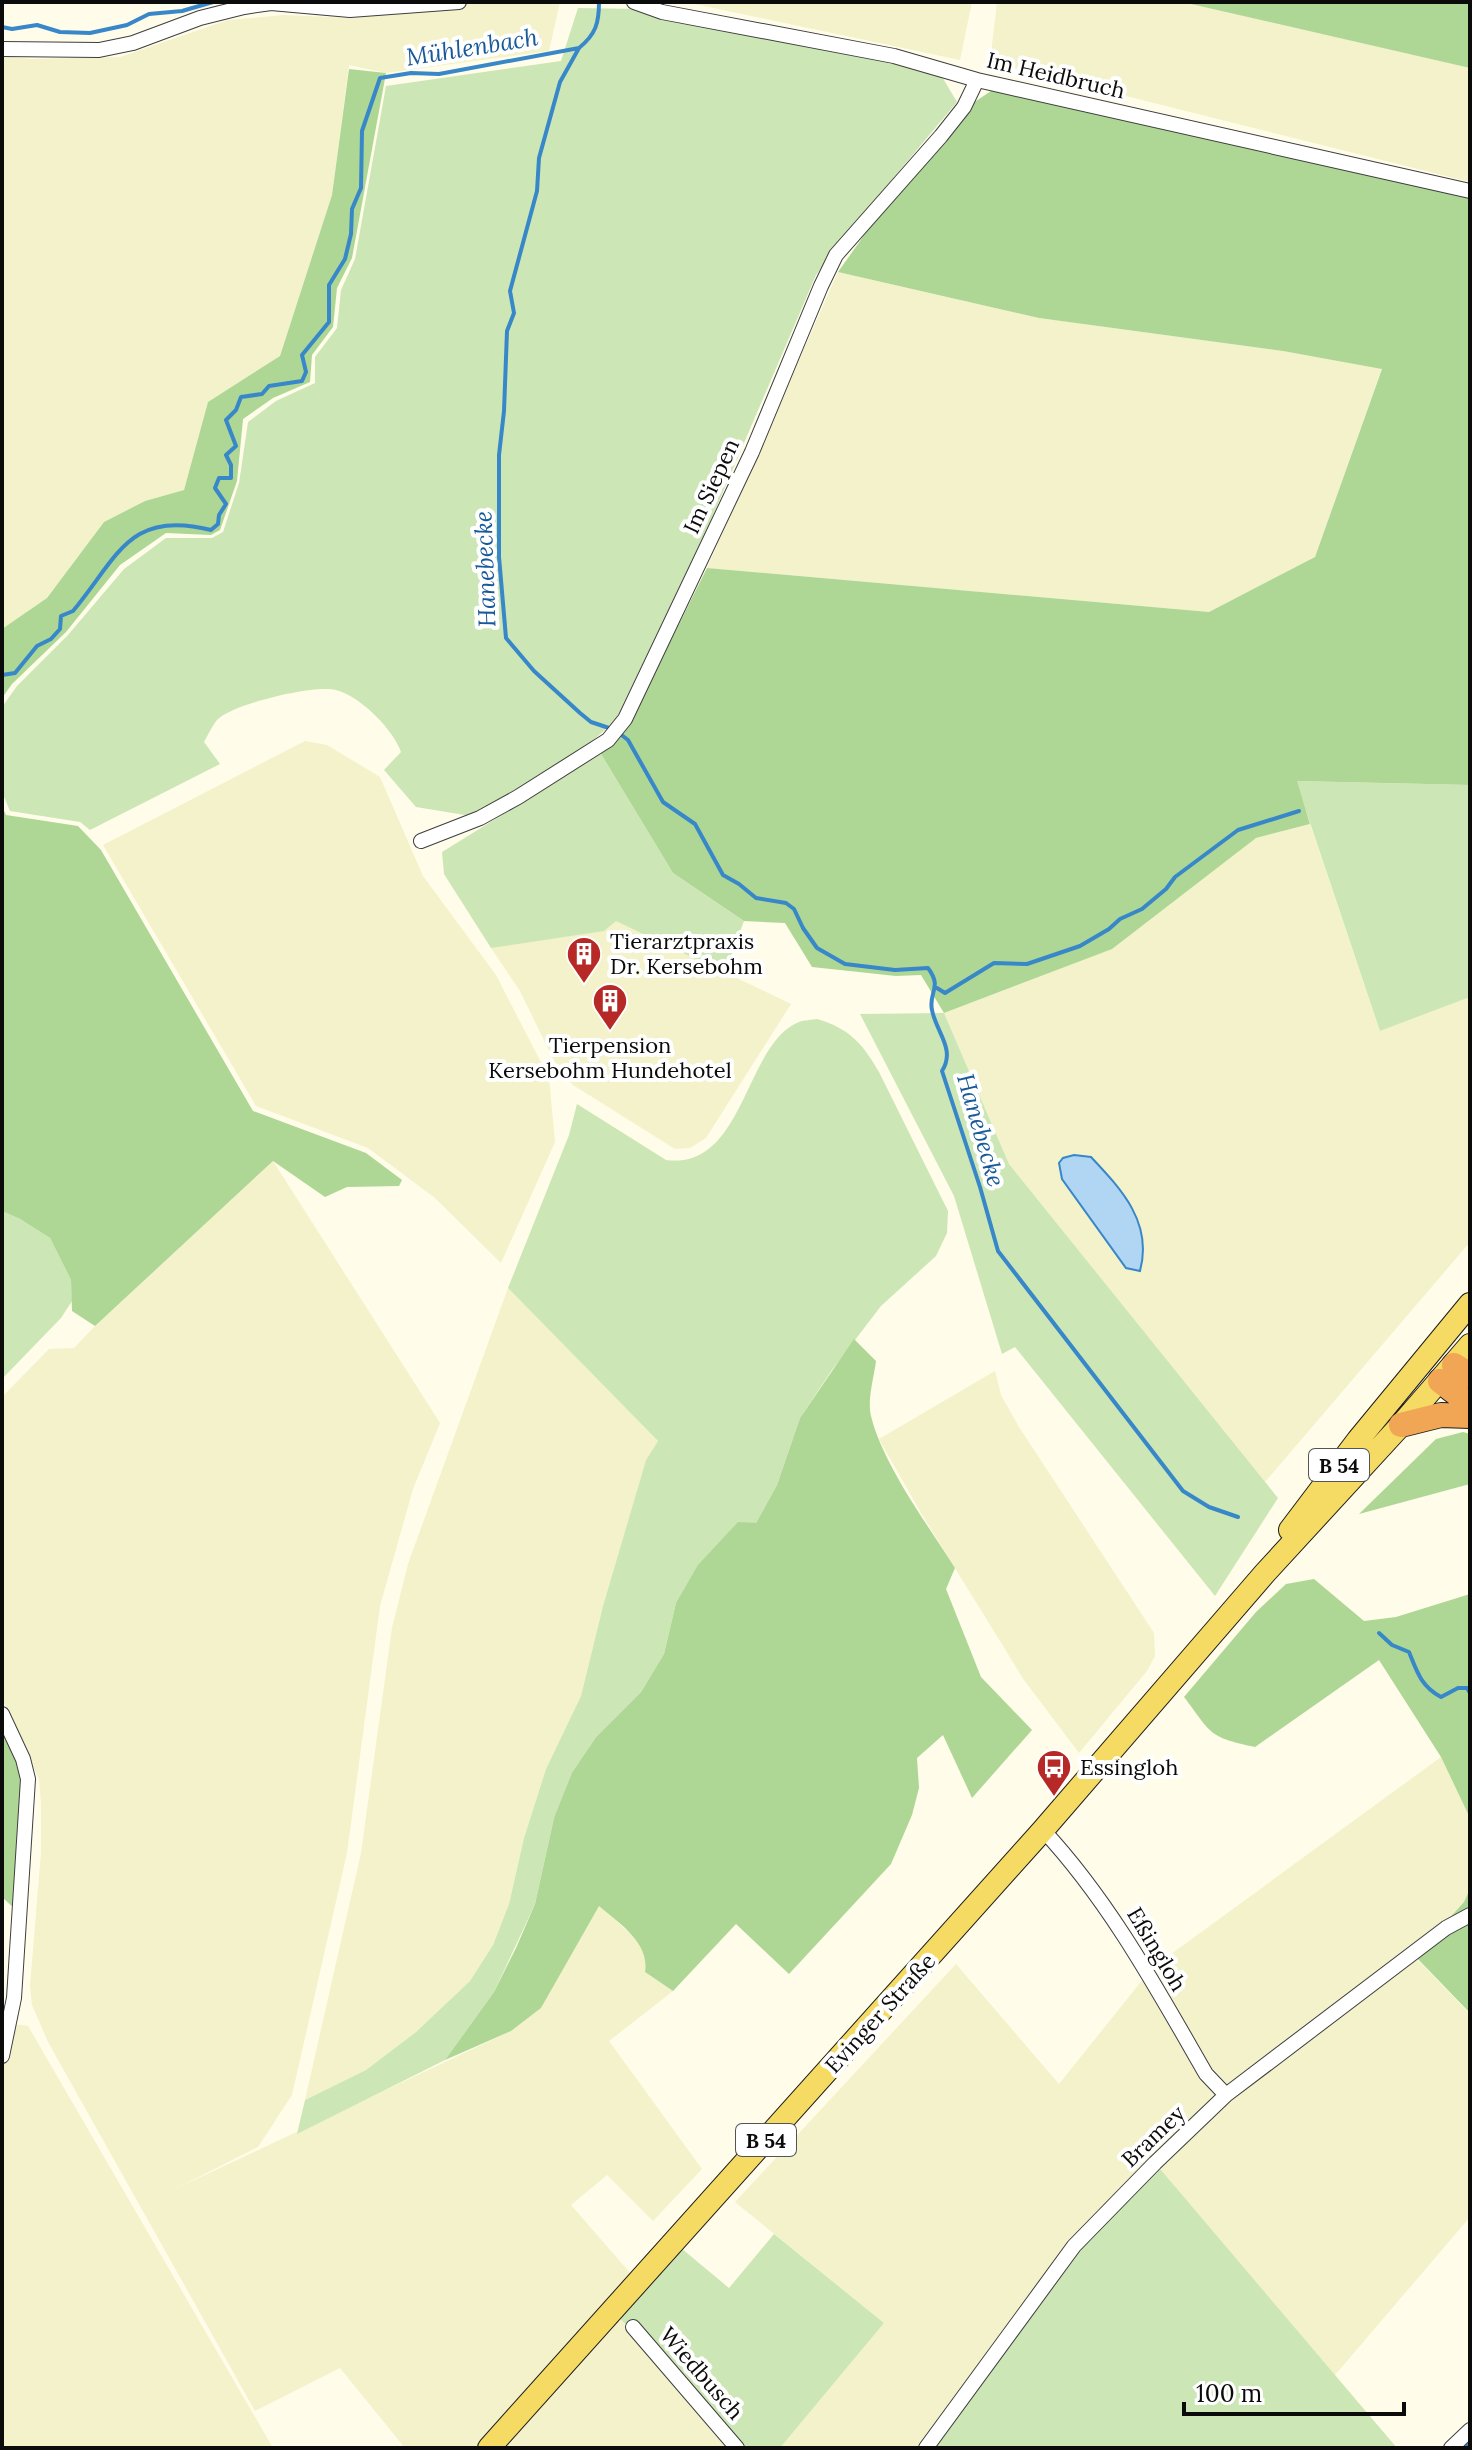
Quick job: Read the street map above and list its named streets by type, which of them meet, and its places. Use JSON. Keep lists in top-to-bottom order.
{
  "streets": {
    "main road": ["B 54", "Evinger Straße"],
    "street": [
      "Im Heidbruch",
      "Im Siepen",
      "Eßingloh",
      "Bramey",
      "Wiedbusch"
    ]
  },
  "crossings": [
    ["Im Heidbruch", "Im Siepen"],
    ["B 54", "Evinger Straße"],
    ["Eßingloh", "Evinger Straße"],
    ["Eßingloh", "Bramey"]
  ],
  "water": ["Mühlenbach", "Hanebecke"],
  "places": {
    "building": ["Tierarztpraxis Dr. Kersebohm", "Tierpension Kersebohm Hundehotel"],
    "bus stop": ["Essingloh"]
  },
  "scale_bar": "100 m"
}
